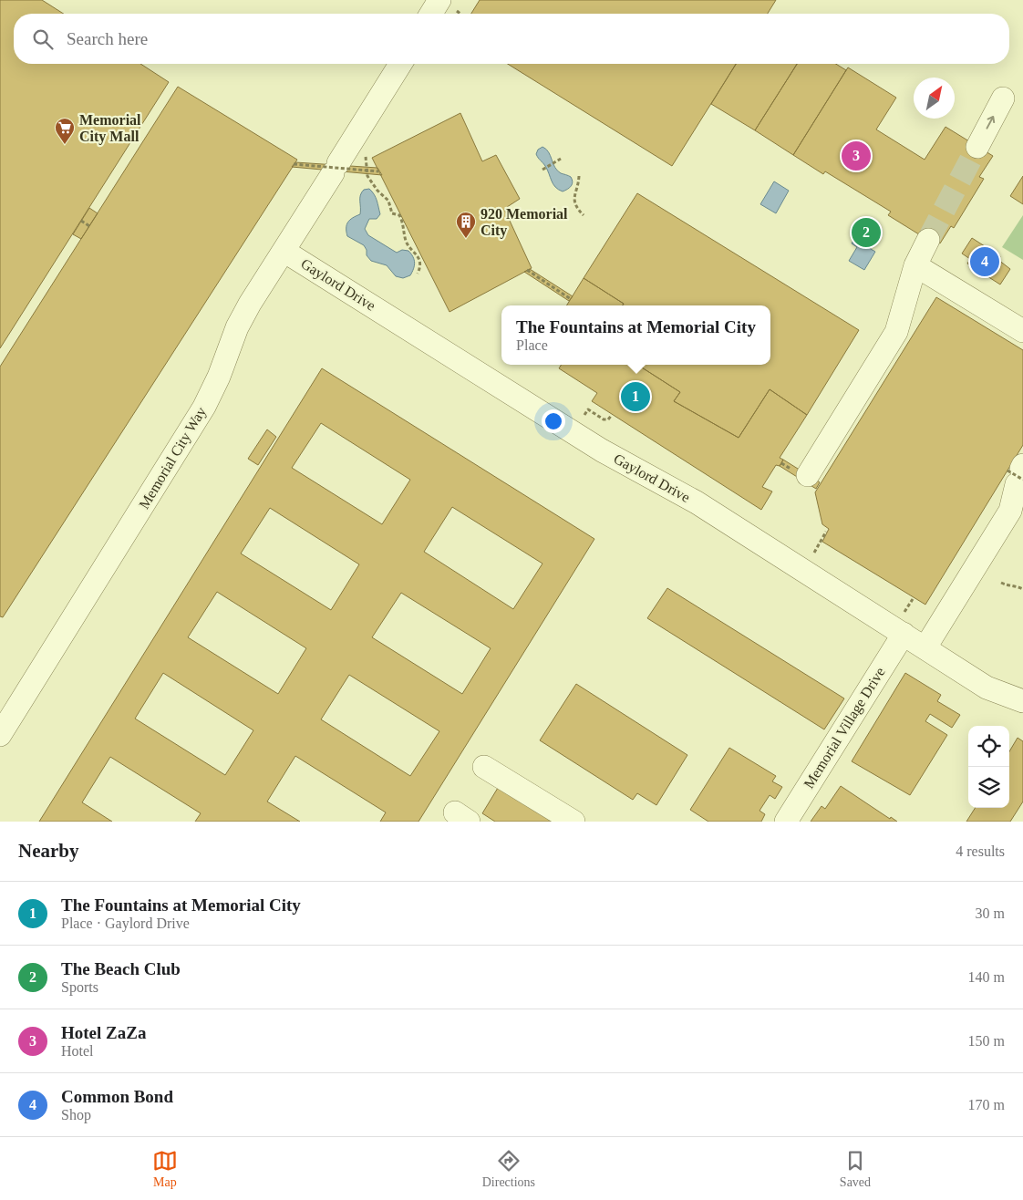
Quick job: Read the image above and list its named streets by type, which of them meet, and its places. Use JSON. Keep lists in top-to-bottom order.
{
  "streets": {
    "street": ["Gaylord Drive", "Memorial City Way", "Memorial Village Drive"]
  },
  "crossings": [
    ["Gaylord Drive", "Memorial City Way"],
    ["Gaylord Drive", "Memorial Village Drive"]
  ],
  "places": {
    "supermarket": ["Memorial City Mall"],
    "building": ["920 Memorial City"]
  },
  "north": "top right",
  "page": {
    "search": "Search here",
    "pins": [
      "3",
      "2",
      "4",
      "1"
    ],
    "popup": ["The Fountains at Memorial City", "Place"],
    "heading": ["Nearby", "4 results"],
    "list": [
      {
        "mark": "1",
        "name": "The Fountains at Memorial City",
        "note": "Place · Gaylord Drive",
        "value": "30 m"
      },
      {
        "mark": "2",
        "name": "The Beach Club",
        "note": "Sports",
        "value": "140 m"
      },
      {
        "mark": "3",
        "name": "Hotel ZaZa",
        "note": "Hotel",
        "value": "150 m"
      },
      {
        "mark": "4",
        "name": "Common Bond",
        "note": "Shop",
        "value": "170 m"
      }
    ],
    "nav": ["Map", "Directions", "Saved"]
  }
}
